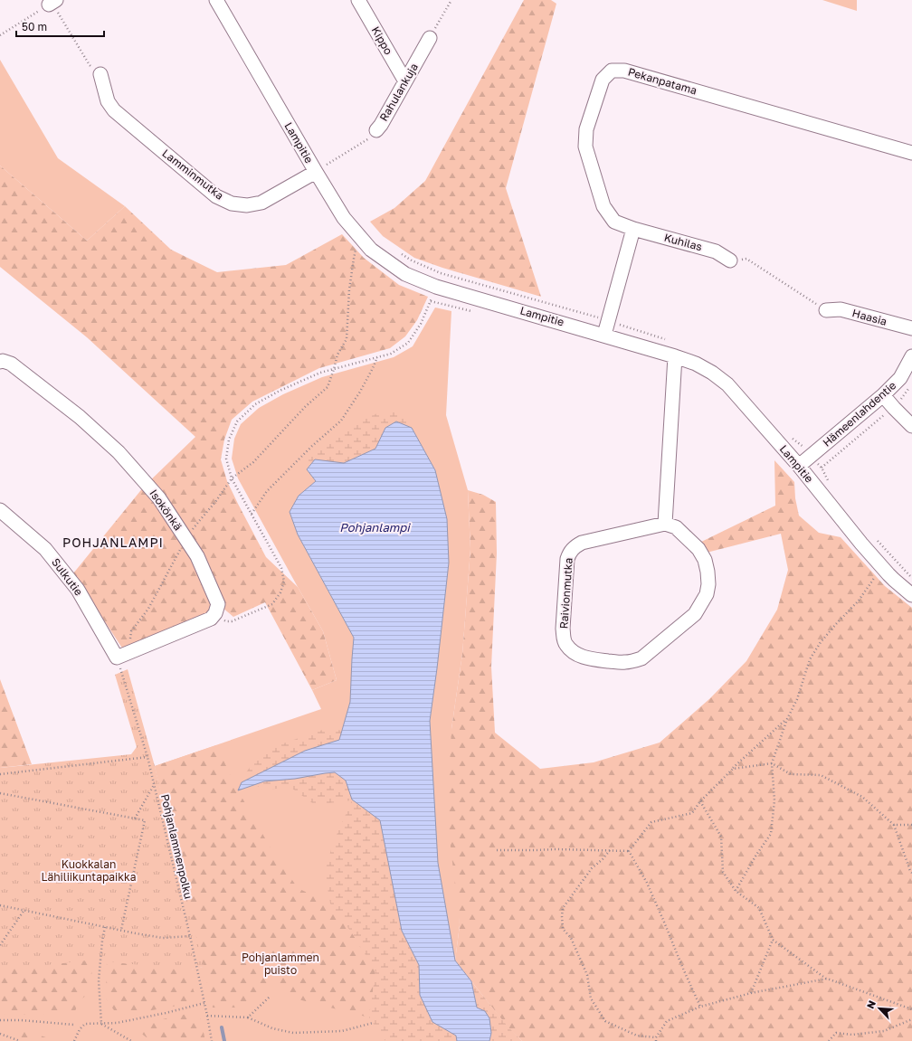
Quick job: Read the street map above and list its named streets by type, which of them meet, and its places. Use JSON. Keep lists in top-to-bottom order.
{
  "streets": {
    "street": [
      "Kippo",
      "Pekanpatama",
      "Rahulankuja",
      "Lampitie",
      "Lamminmutka",
      "Kuhilas",
      "Haasia",
      "Hämeenlahdentie",
      "Isokönkä",
      "Sulkutie",
      "Raivionmutka"
    ],
    "path": ["Pohjanlammenpolku"]
  },
  "crossings": [
    ["Kippo", "Rahulankuja"],
    ["Pekanpatama", "Kuhilas"],
    ["Rahulankuja", "Lampitie"],
    ["Rahulankuja", "Lamminmutka"],
    ["Lampitie", "Lamminmutka"],
    ["Lampitie", "Hämeenlahdentie"],
    ["Sulkutie", "Pohjanlammenpolku"]
  ],
  "districts": ["POHJANLAMPI"],
  "water": ["Pohjanlampi"],
  "parks": ["Kuokkalan Lähiliikuntapaikka", "Pohjanlammen puisto"],
  "scale_bar": "50 m",
  "north": "top left"
}
